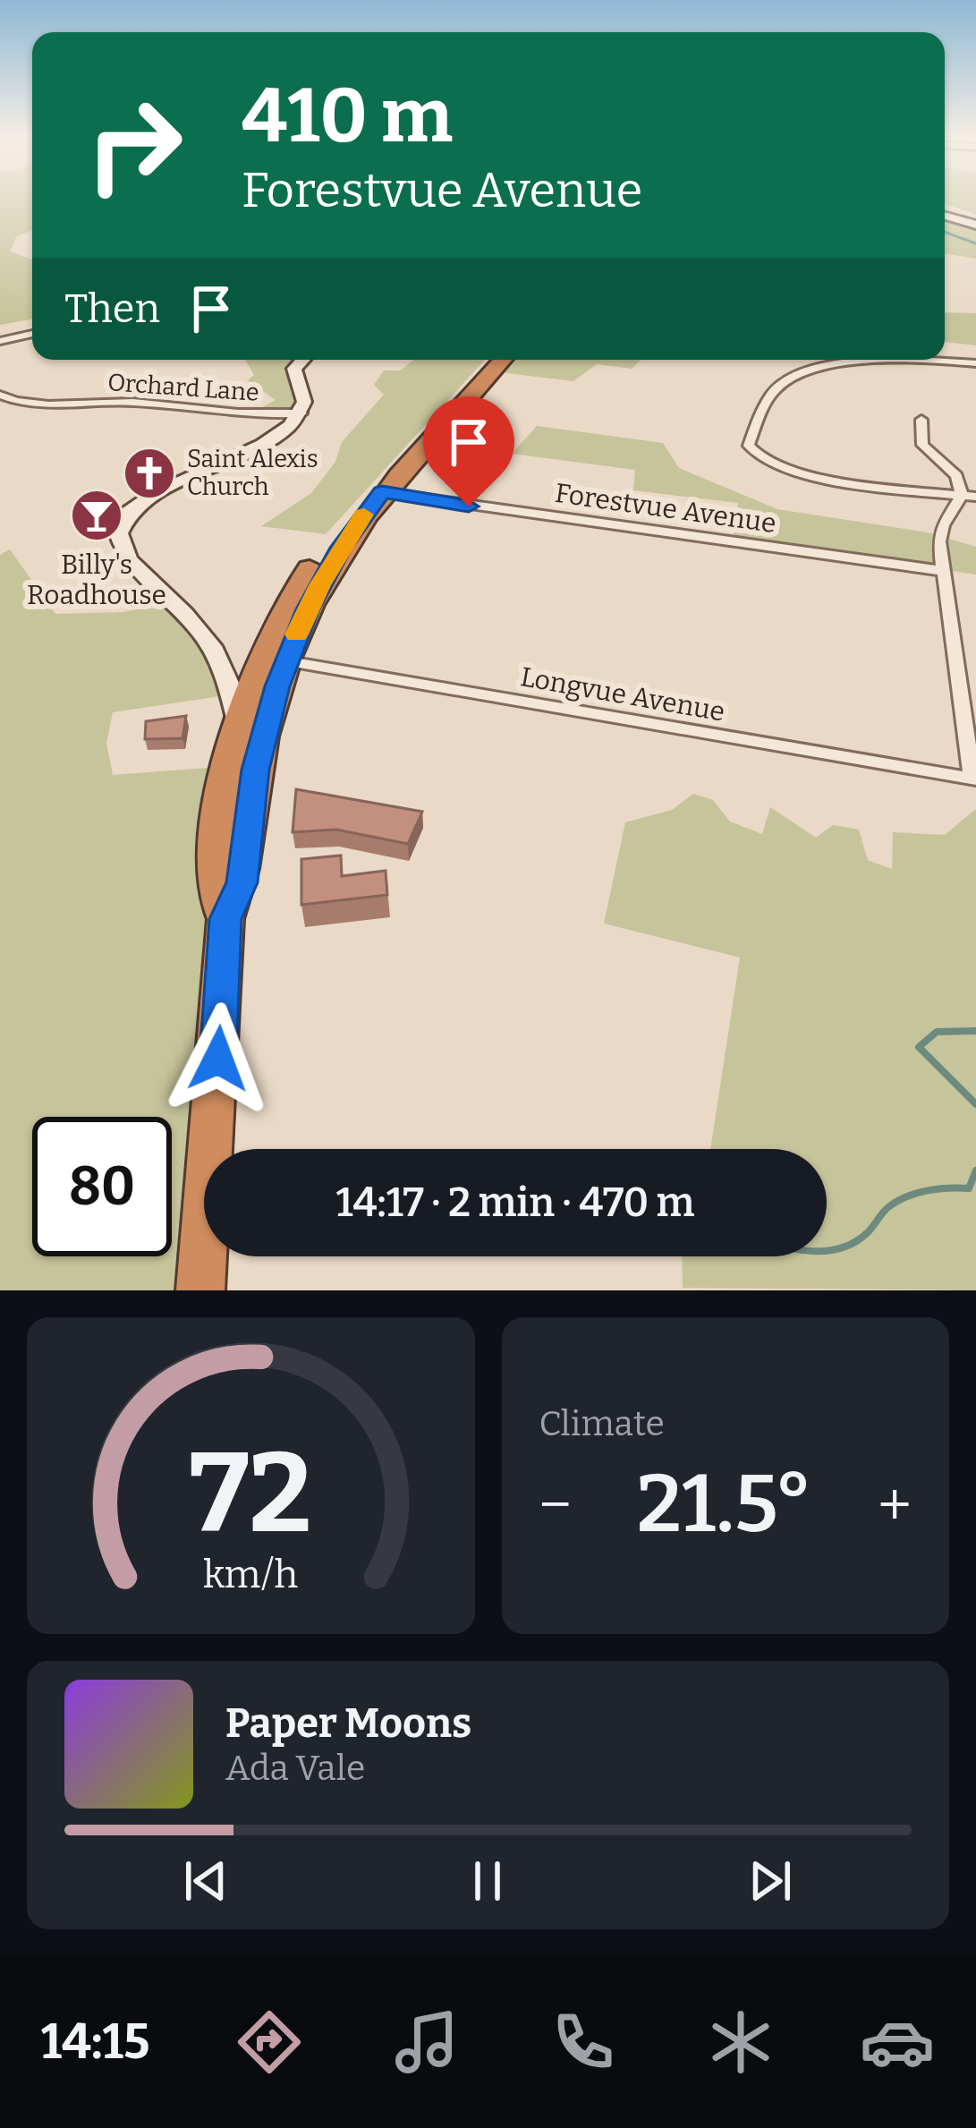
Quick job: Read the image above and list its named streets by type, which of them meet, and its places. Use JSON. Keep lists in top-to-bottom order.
{
  "streets": {
    "street": ["Orchard Lane", "Forestvue Avenue", "Longvue Avenue"]
  },
  "crossings": [
    ["Forestvue Avenue", "Longvue Avenue"]
  ],
  "places": {
    "church": ["Saint Alexis Church"],
    "bar": ["Billy's Roadhouse"]
  },
  "page": {
    "turn": ["410 m", "Forestvue Avenue"],
    "then": "Then",
    "limit": "80",
    "trip": "14:17 · 2 min · 470 m",
    "tile": "Climate",
    "heat": ["−", "21.5°", "+"],
    "song": ["Paper Moons", "Ada Vale"],
    "tabs": "14:15",
    "gauge": ["72", "km/h"]
  }
}
